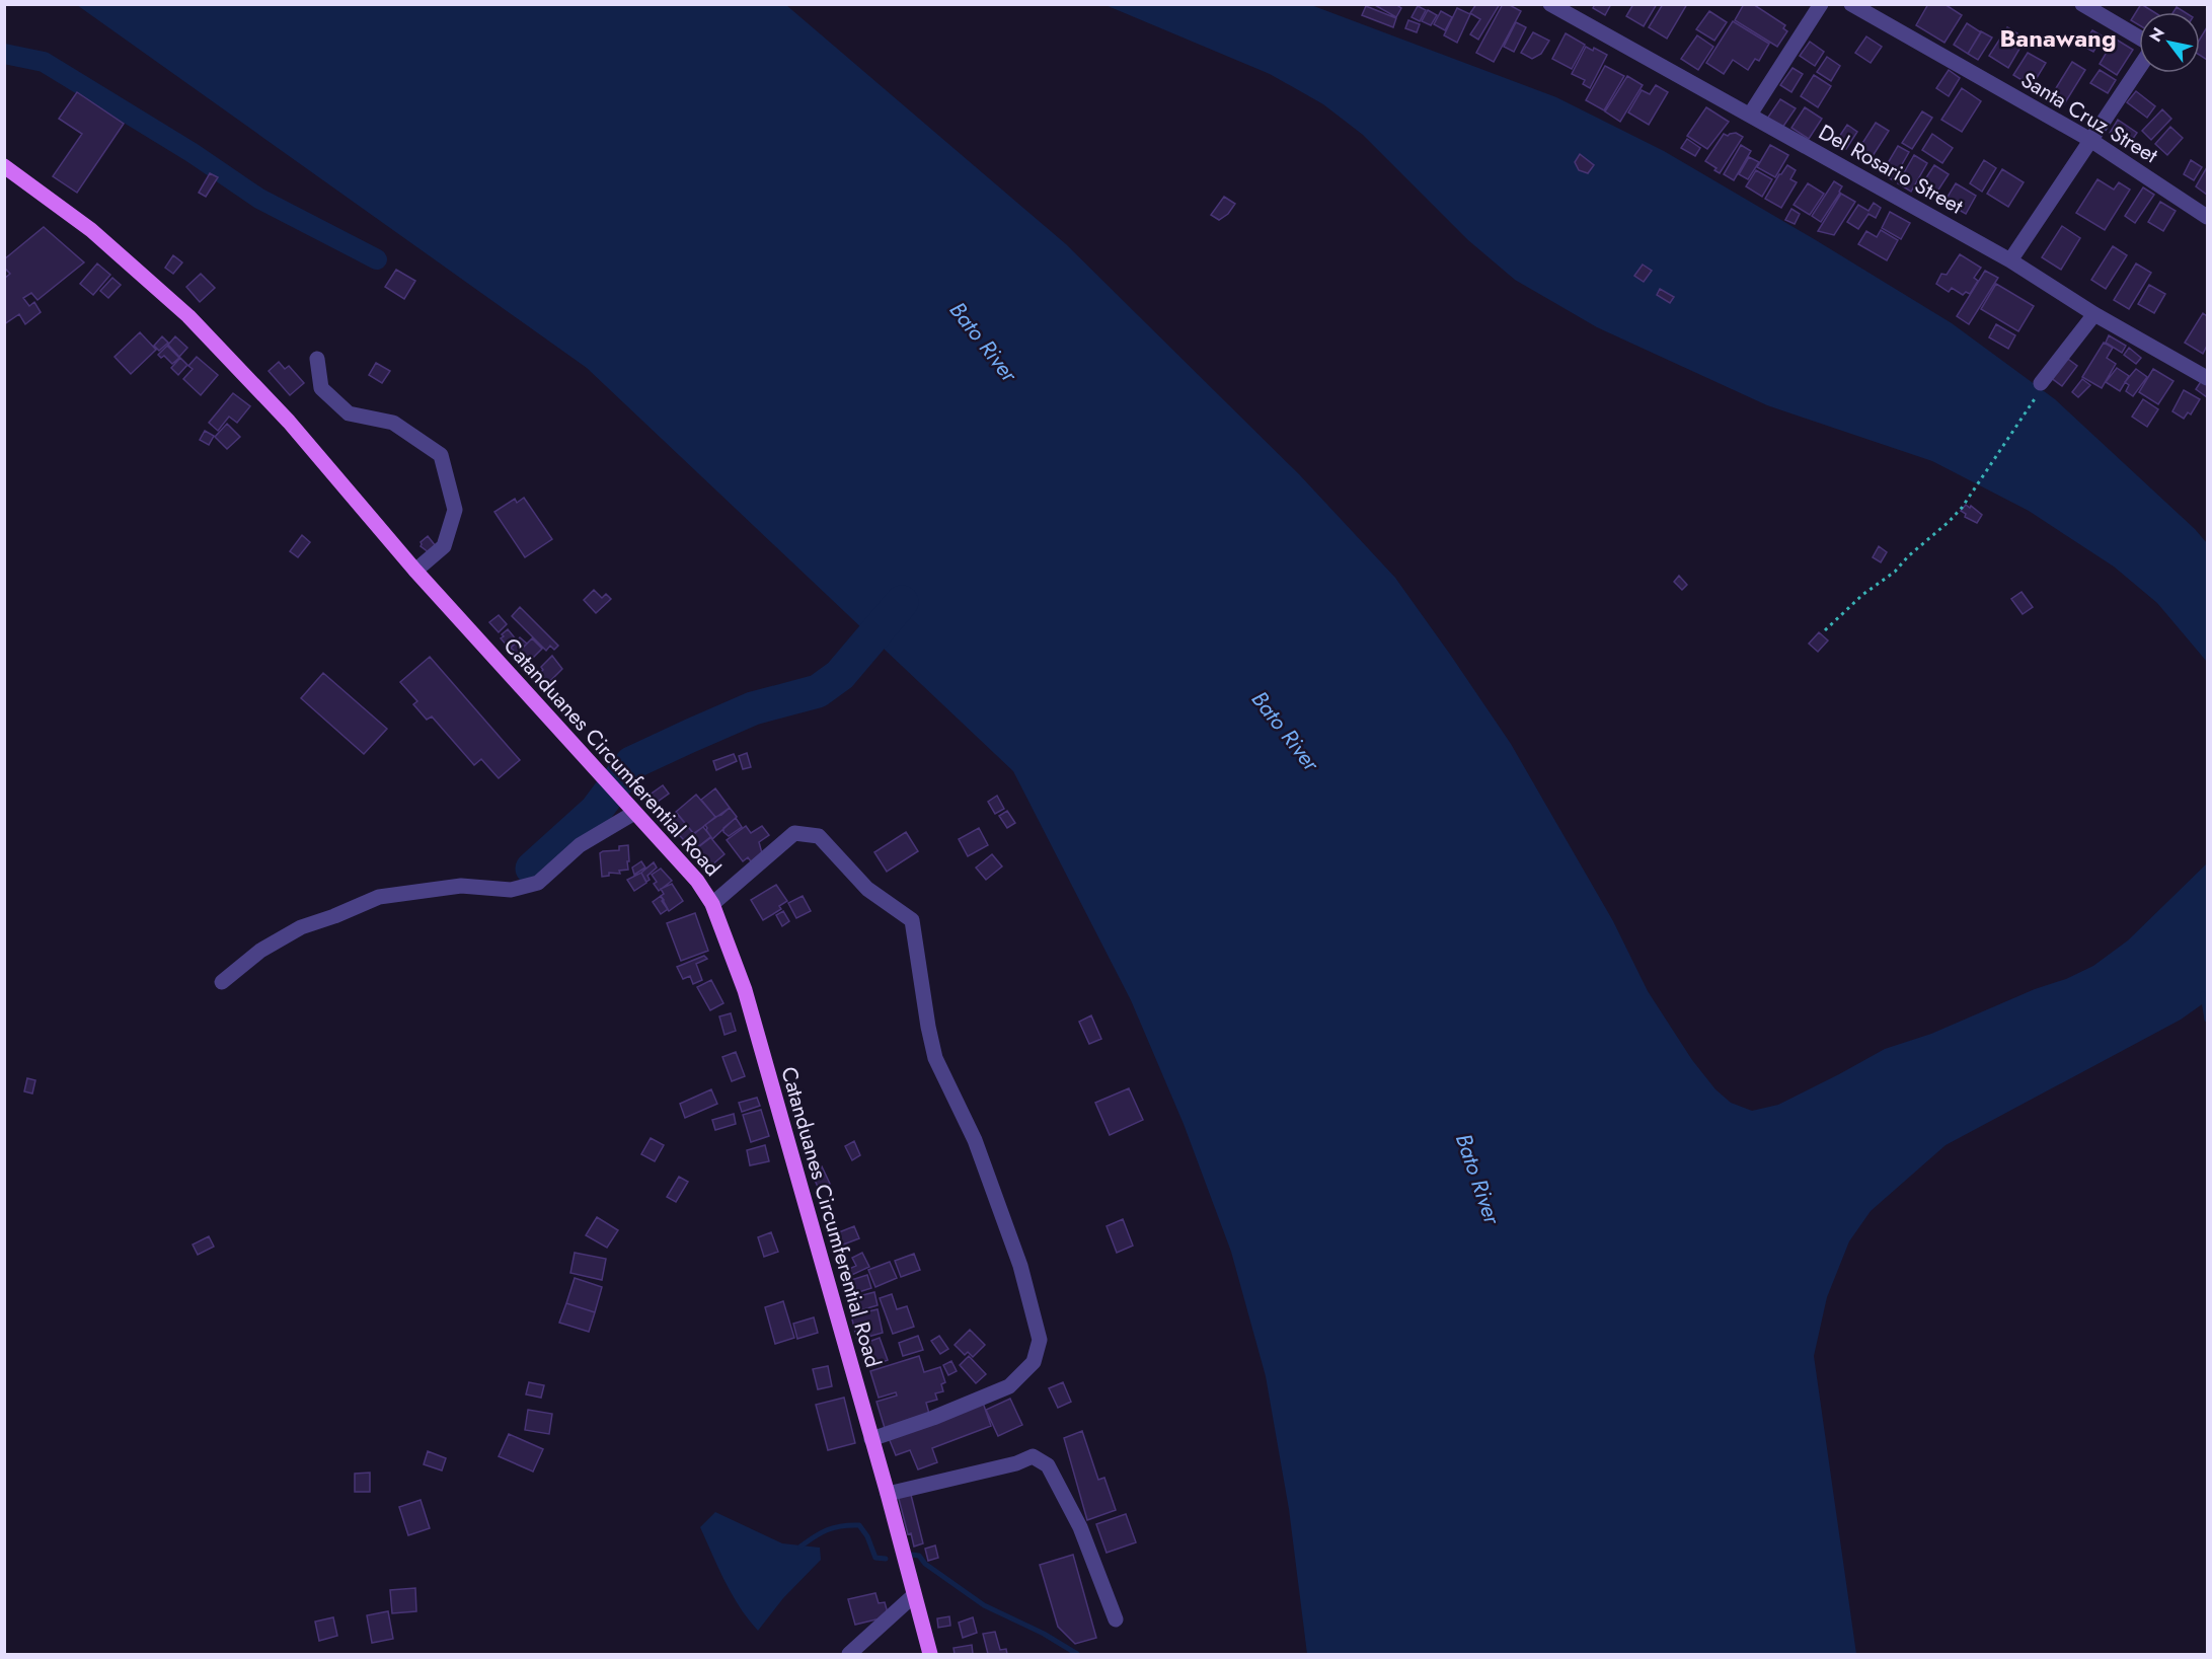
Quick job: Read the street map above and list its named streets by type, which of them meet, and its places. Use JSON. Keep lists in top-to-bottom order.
{
  "streets": {
    "main road": ["Catanduanes Circumferential Road"],
    "street": ["Santa Cruz Street", "Del Rosario Street"]
  },
  "districts": ["Banawang"],
  "water": ["Bato River"],
  "north": "top left"
}
